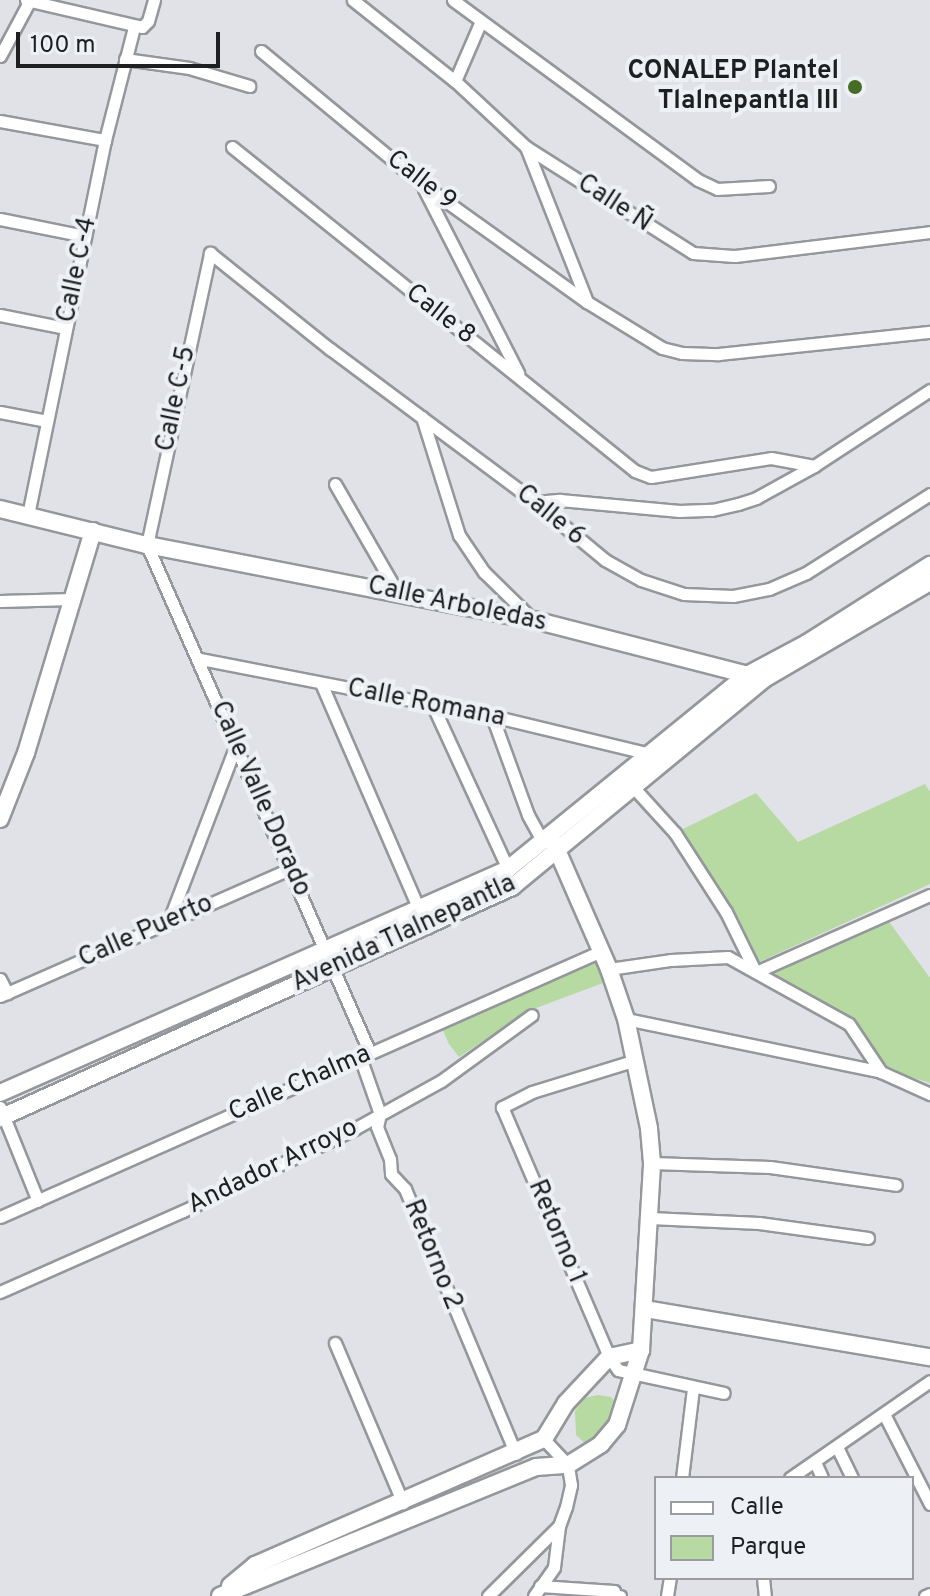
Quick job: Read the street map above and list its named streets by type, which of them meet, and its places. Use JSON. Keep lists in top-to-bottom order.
{
  "streets": {
    "street": [
      "Calle 9",
      "Calle Ñ",
      "Calle C-4",
      "Calle 8",
      "Calle C-5",
      "Calle 6",
      "Calle Arboledas",
      "Calle Romana",
      "Calle Valle Dorado",
      "Calle Puerto",
      "Avenida Tlalnepantla",
      "Calle Chalma",
      "Andador Arroyo",
      "Retorno 1",
      "Retorno 2"
    ]
  },
  "crossings": [
    ["Calle C-4", "Calle Arboledas"],
    ["Calle C-5", "Calle 6"],
    ["Calle C-5", "Calle Arboledas"],
    ["Calle C-5", "Calle Valle Dorado"],
    ["Calle Arboledas", "Calle Valle Dorado"],
    ["Calle Arboledas", "Avenida Tlalnepantla"],
    ["Calle Romana", "Calle Valle Dorado"],
    ["Calle Romana", "Avenida Tlalnepantla"],
    ["Calle Valle Dorado", "Calle Puerto"],
    ["Calle Valle Dorado", "Avenida Tlalnepantla"],
    ["Calle Valle Dorado", "Calle Chalma"],
    ["Calle Valle Dorado", "Retorno 2"],
    ["Calle Chalma", "Retorno 2"],
    ["Andador Arroyo", "Retorno 2"]
  ],
  "places": ["CONALEP Plantel Tlalnepantla III"],
  "legend": ["Calle", "Parque"],
  "scale_bar": "100 m"
}
